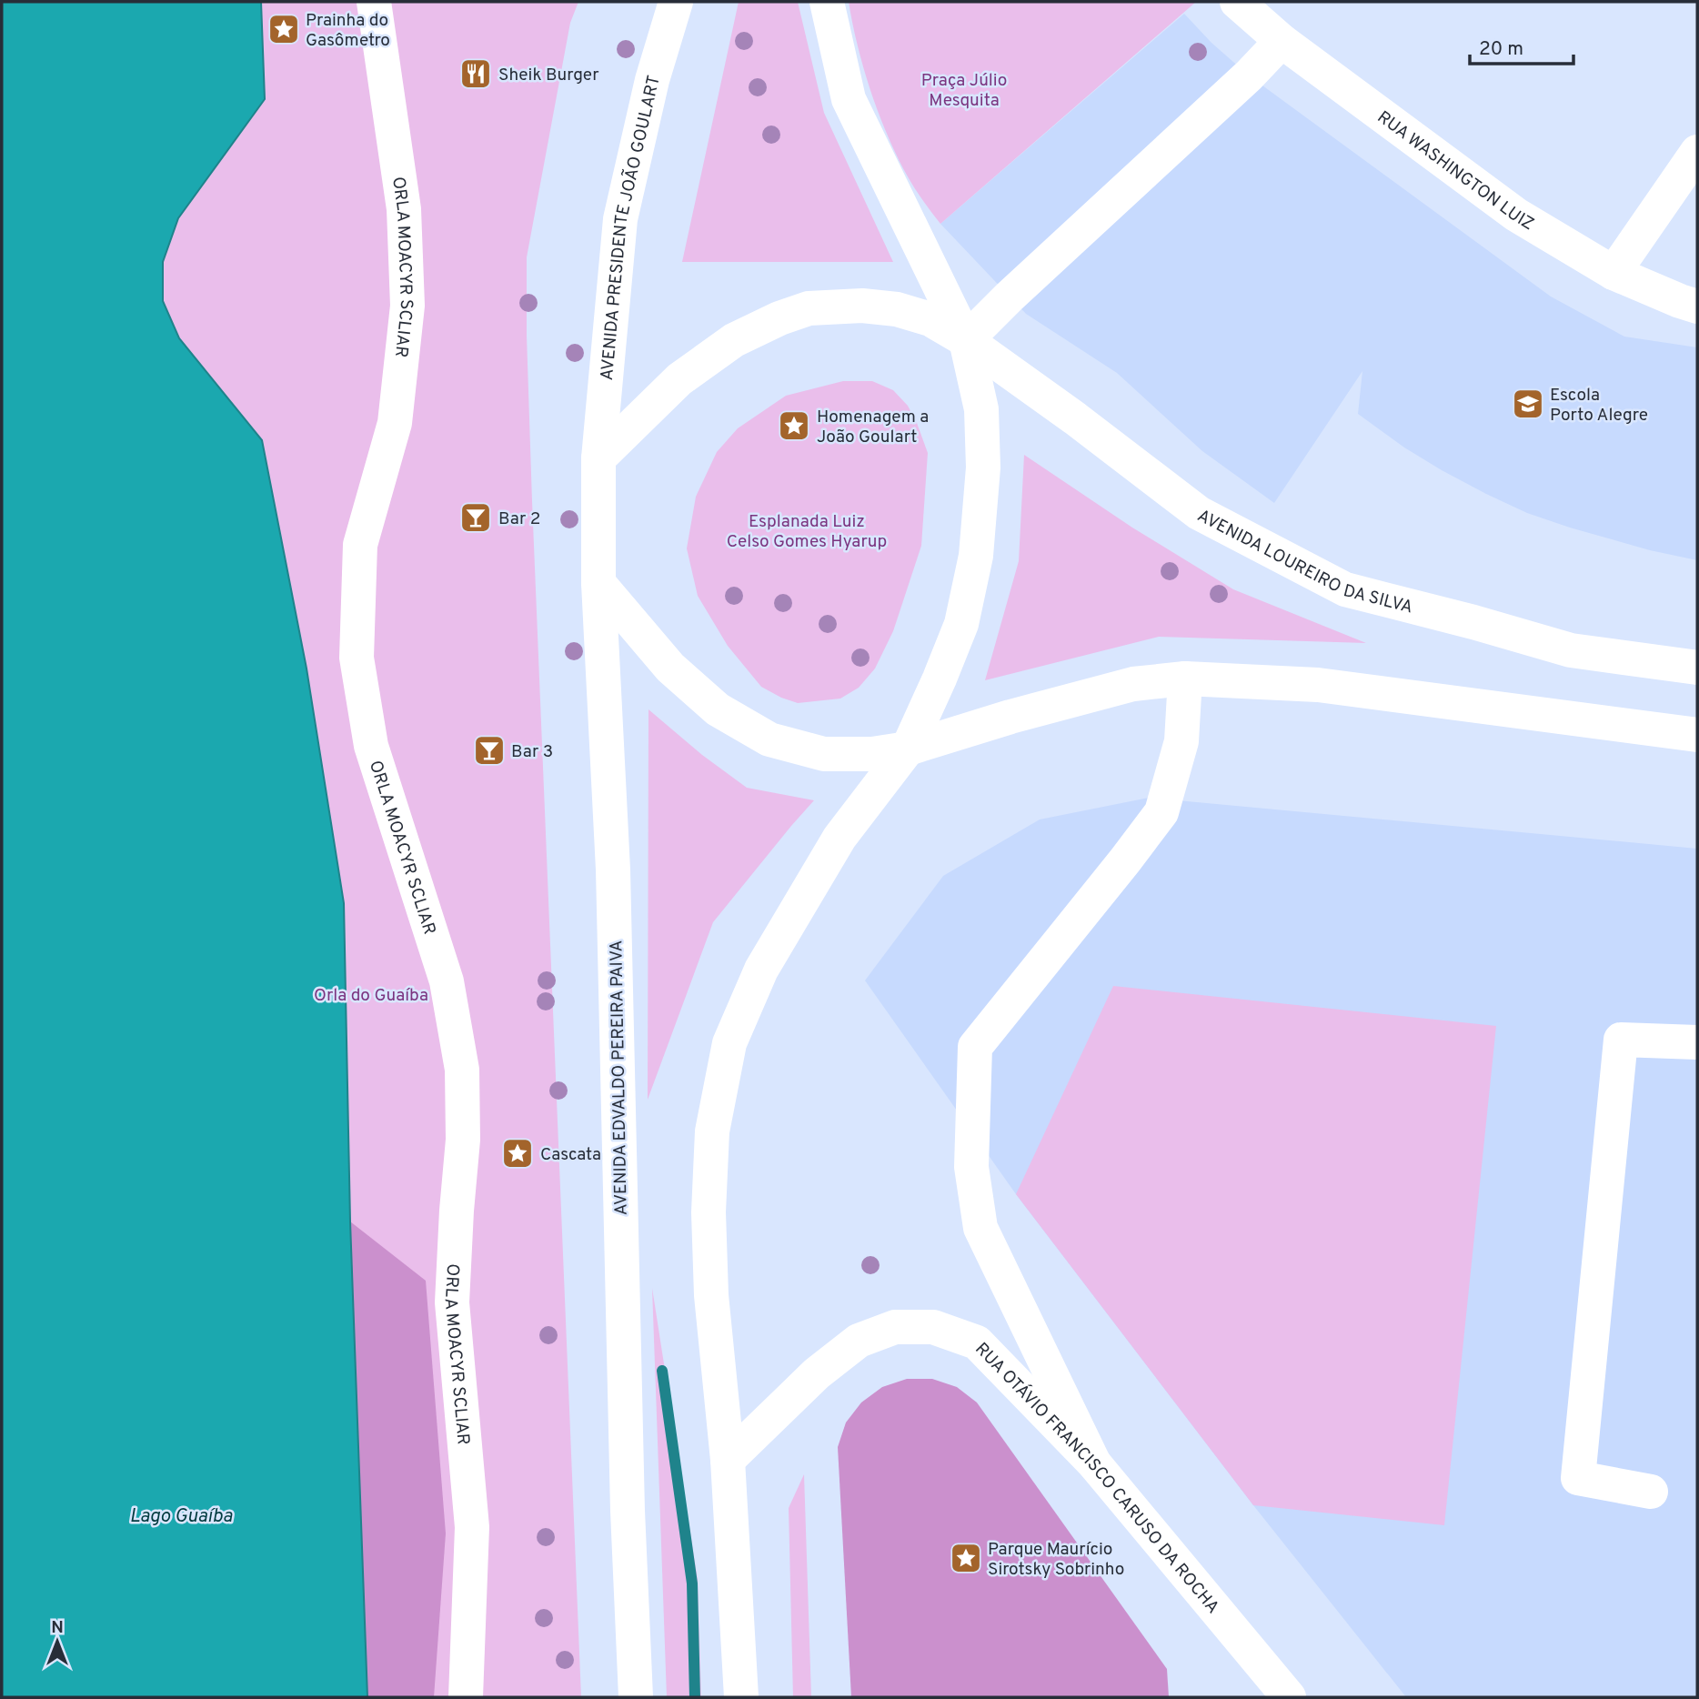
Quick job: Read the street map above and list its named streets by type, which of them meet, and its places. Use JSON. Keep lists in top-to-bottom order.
{
  "streets": {
    "main road": [
      "RUA WASHINGTON LUIZ",
      "AVENIDA PRESIDENTE JOÃO GOULART",
      "ORLA MOACYR SCLIAR",
      "AVENIDA LOUREIRO DA SILVA",
      "AVENIDA EDVALDO PEREIRA PAIVA",
      "RUA OTÁVIO FRANCISCO CARUSO DA ROCHA"
    ]
  },
  "crossings": [
    ["AVENIDA PRESIDENTE JOÃO GOULART", "AVENIDA LOUREIRO DA SILVA"],
    ["AVENIDA PRESIDENTE JOÃO GOULART", "AVENIDA EDVALDO PEREIRA PAIVA"],
    ["AVENIDA LOUREIRO DA SILVA", "AVENIDA EDVALDO PEREIRA PAIVA"]
  ],
  "water": ["Lago Guaíba"],
  "parks": ["Praça Júlio Mesquita", "Esplanada Luiz Celso Gomes Hyarup", "Orla do Guaíba"],
  "places": {
    "place": [
      "Prainha do Gasômetro",
      "Homenagem a João Goulart",
      "Cascata",
      "Parque Maurício Sirotsky Sobrinho"
    ],
    "restaurant": ["Sheik Burger"],
    "school or university": ["Escola Porto Alegre"],
    "bar": ["Bar 2", "Bar 3"]
  },
  "scale_bar": "20 m",
  "north": "top"
}
